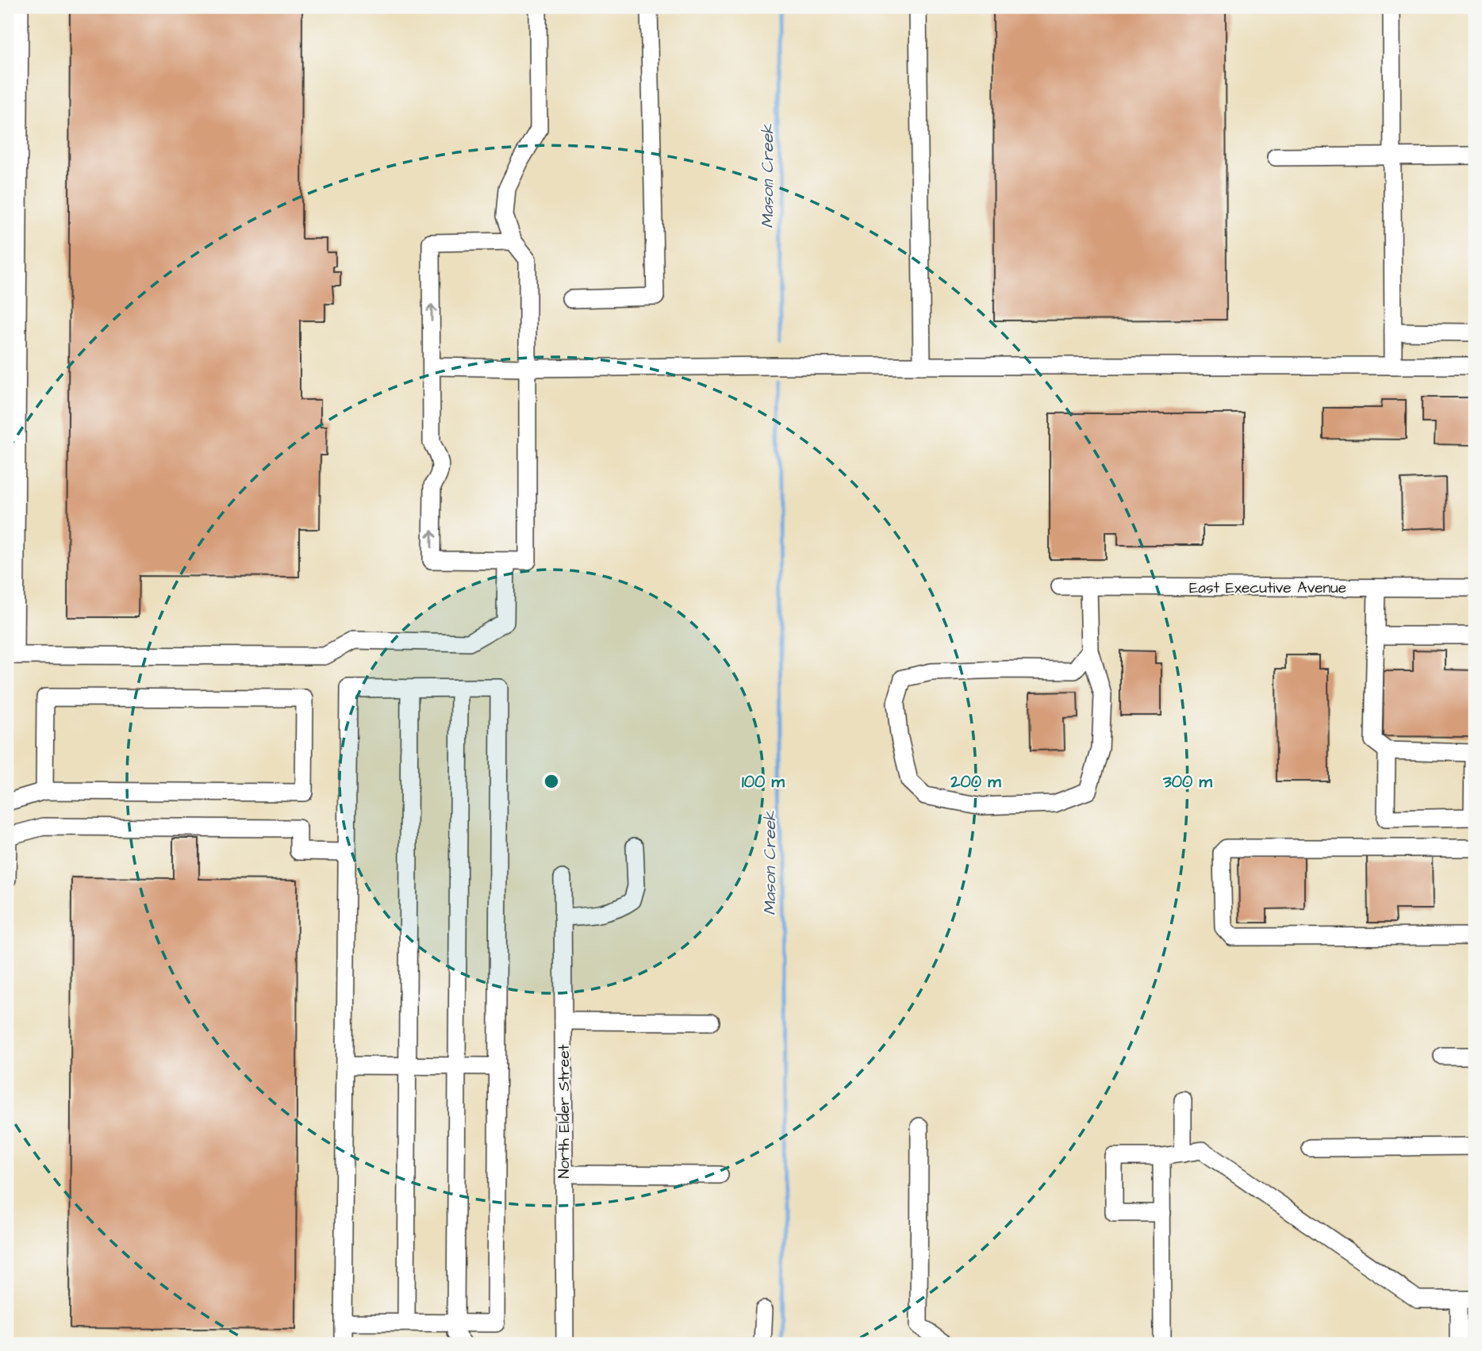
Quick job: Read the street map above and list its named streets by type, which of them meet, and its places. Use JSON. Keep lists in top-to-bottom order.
{
  "streets": {
    "street": ["East Executive Avenue", "North Elder Street"]
  },
  "water": ["Mason Creek"],
  "rings": ["100 m", "200 m", "300 m"]
}
